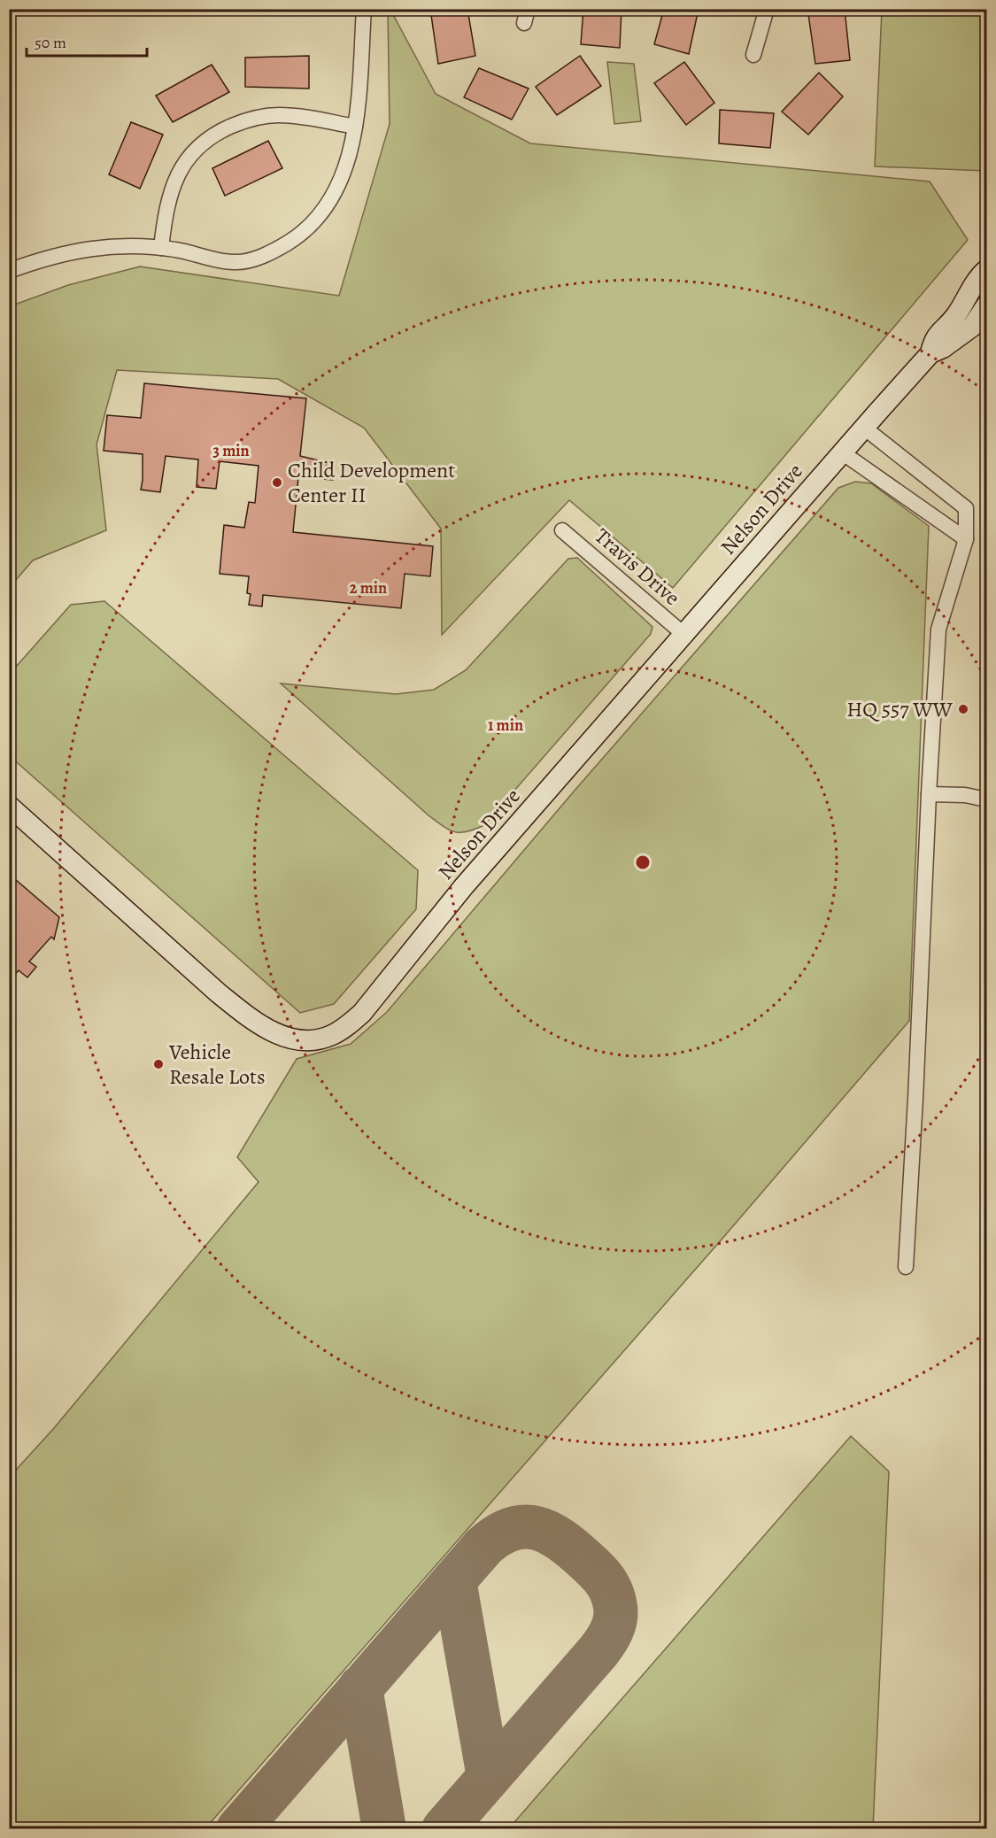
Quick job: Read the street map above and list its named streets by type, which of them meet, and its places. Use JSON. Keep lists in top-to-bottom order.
{
  "streets": {
    "street": ["Nelson Drive", "Travis Drive"]
  },
  "crossings": [
    ["Nelson Drive", "Travis Drive"]
  ],
  "places": ["Child Development Center II", "HQ 557 WW", "Vehicle Resale Lots"],
  "scale_bar": "50 m",
  "rings": ["3 min", "2 min", "1 min"]
}
